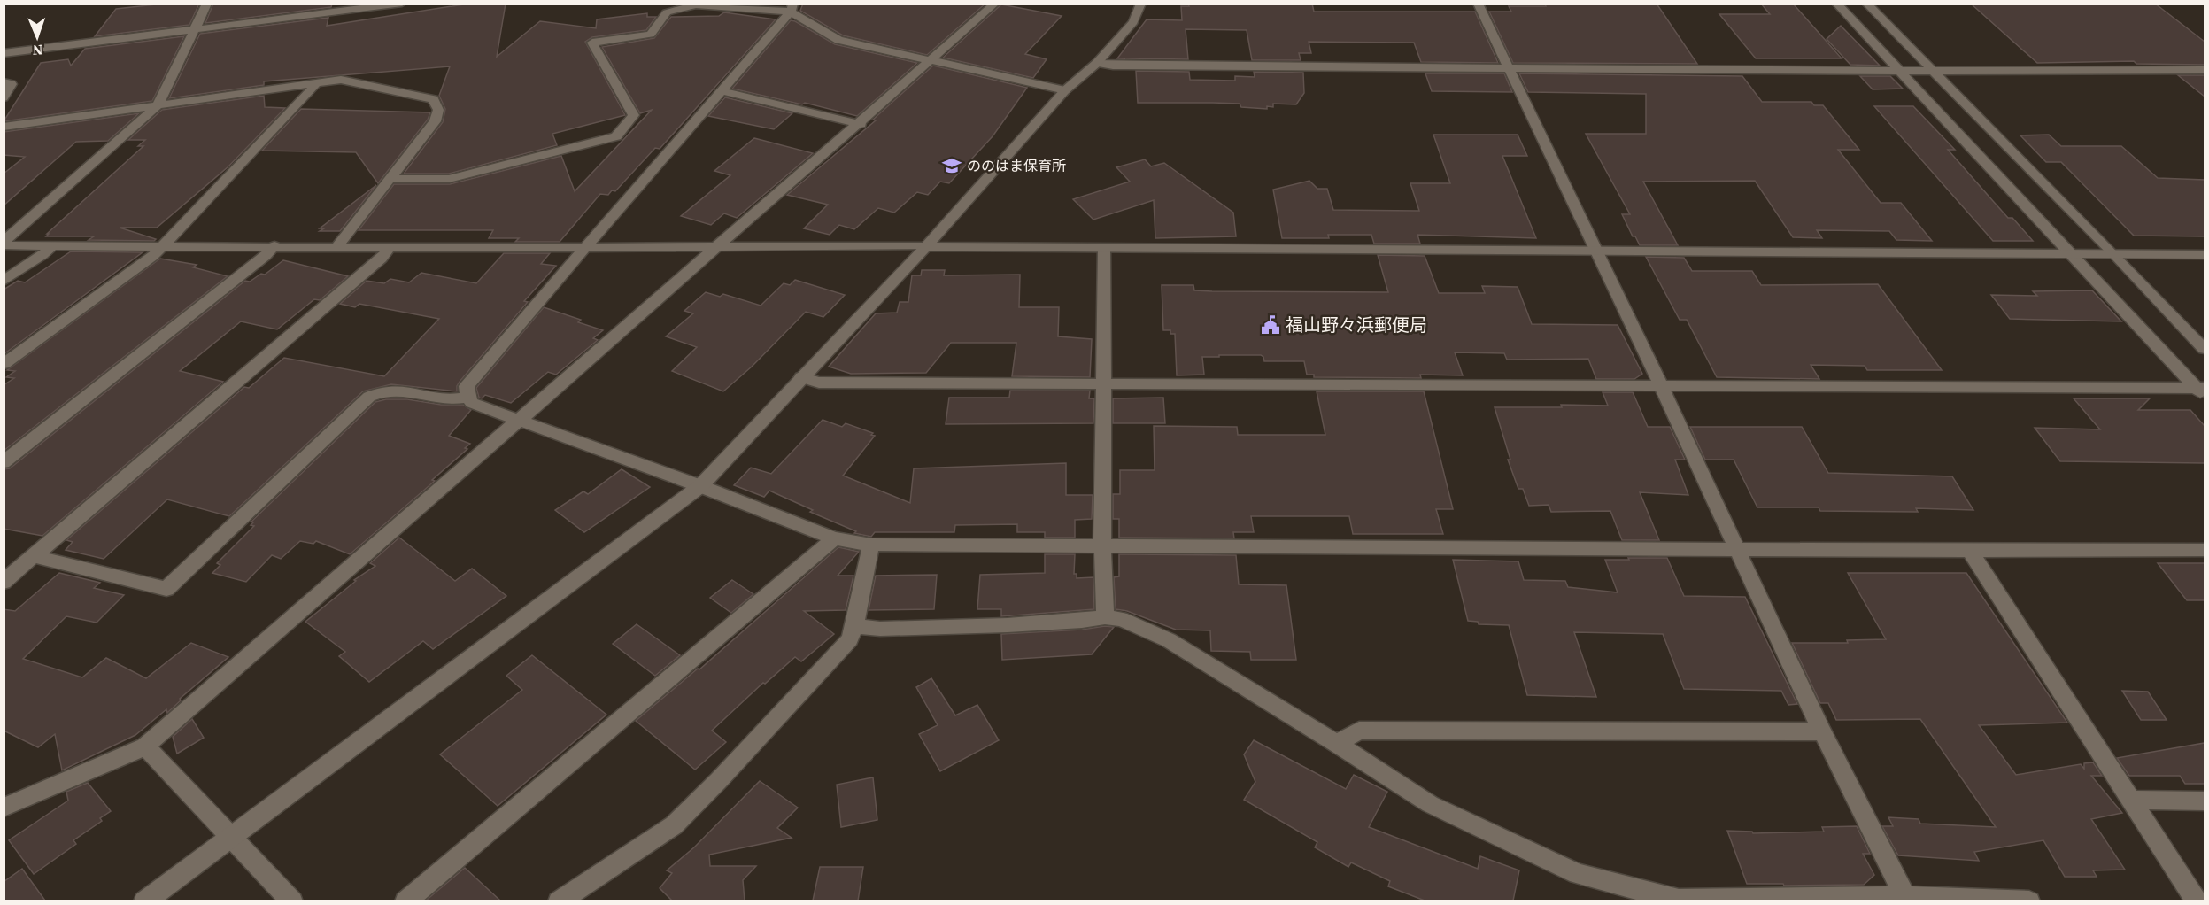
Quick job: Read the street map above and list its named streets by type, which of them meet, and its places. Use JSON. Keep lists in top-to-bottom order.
{
  "places": {
    "school or university": ["ののはま保育所"],
    "public building": ["福山野々浜郵便局"]
  },
  "north": "bottom"
}
